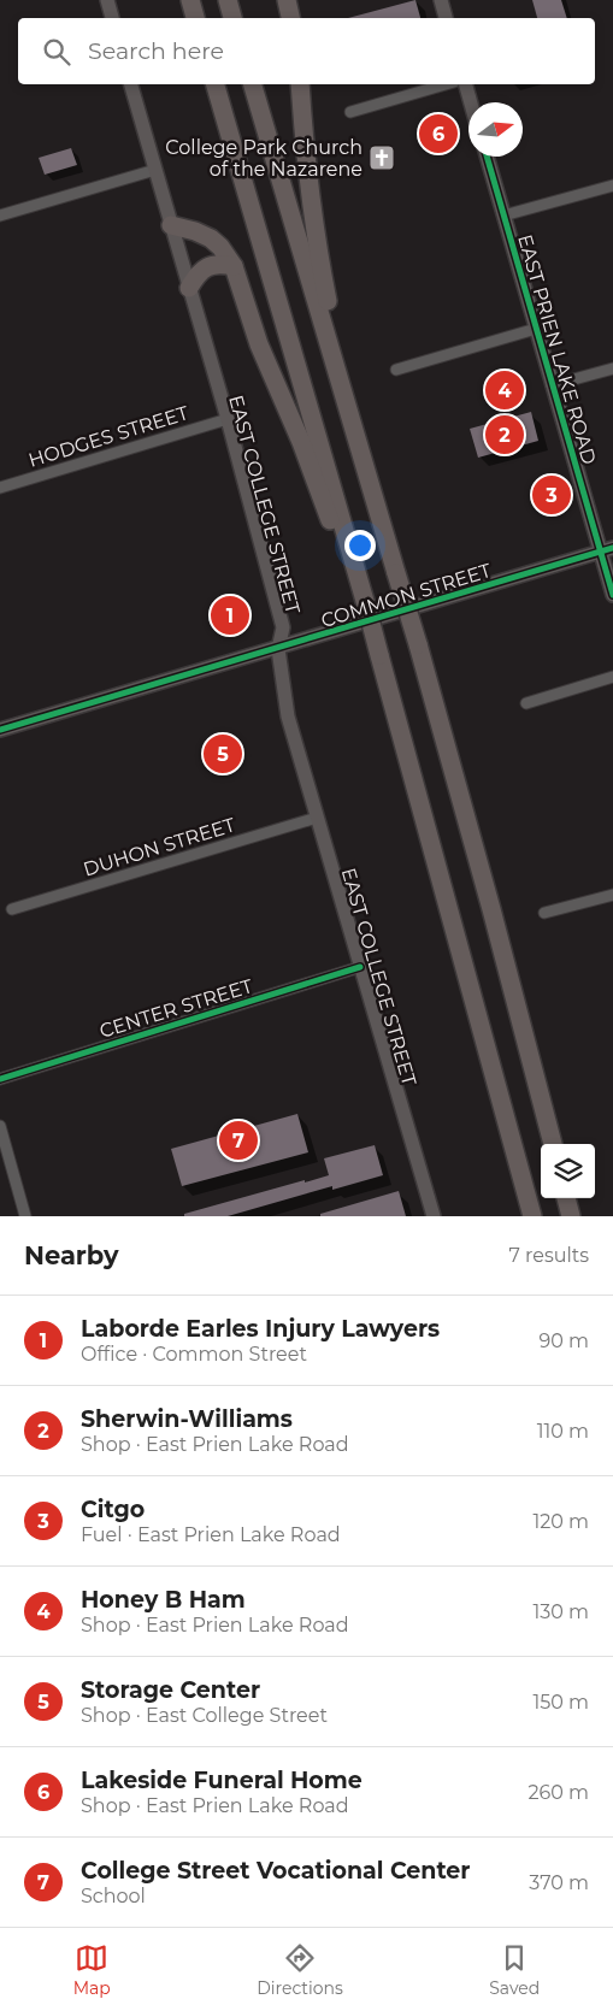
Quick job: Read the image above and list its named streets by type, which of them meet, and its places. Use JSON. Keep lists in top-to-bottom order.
{
  "streets": {
    "main road": ["EAST PRIEN LAKE ROAD", "EAST COLLEGE STREET", "COMMON STREET"],
    "street": ["HODGES STREET", "DUHON STREET", "CENTER STREET"]
  },
  "crossings": [
    ["EAST PRIEN LAKE ROAD", "COMMON STREET"],
    ["HODGES STREET", "EAST COLLEGE STREET"],
    ["EAST COLLEGE STREET", "COMMON STREET"],
    ["EAST COLLEGE STREET", "DUHON STREET"],
    ["EAST COLLEGE STREET", "CENTER STREET"]
  ],
  "places": {
    "church": ["College Park Church of the Nazarene"]
  },
  "north": "right",
  "page": {
    "search": "Search here",
    "pins": [
      "6",
      "4",
      "2",
      "3",
      "1",
      "5",
      "7"
    ],
    "heading": ["Nearby", "7 results"],
    "list": [
      {
        "mark": "1",
        "name": "Laborde Earles Injury Lawyers",
        "note": "Office · Common Street",
        "value": "90 m"
      },
      {
        "mark": "2",
        "name": "Sherwin-Williams",
        "note": "Shop · East Prien Lake Road",
        "value": "110 m"
      },
      {
        "mark": "3",
        "name": "Citgo",
        "note": "Fuel · East Prien Lake Road",
        "value": "120 m"
      },
      {
        "mark": "4",
        "name": "Honey B Ham",
        "note": "Shop · East Prien Lake Road",
        "value": "130 m"
      },
      {
        "mark": "5",
        "name": "Storage Center",
        "note": "Shop · East College Street",
        "value": "150 m"
      },
      {
        "mark": "6",
        "name": "Lakeside Funeral Home",
        "note": "Shop · East Prien Lake Road",
        "value": "260 m"
      },
      {
        "mark": "7",
        "name": "College Street Vocational Center",
        "note": "School",
        "value": "370 m"
      }
    ],
    "nav": ["Map", "Directions", "Saved"]
  }
}
